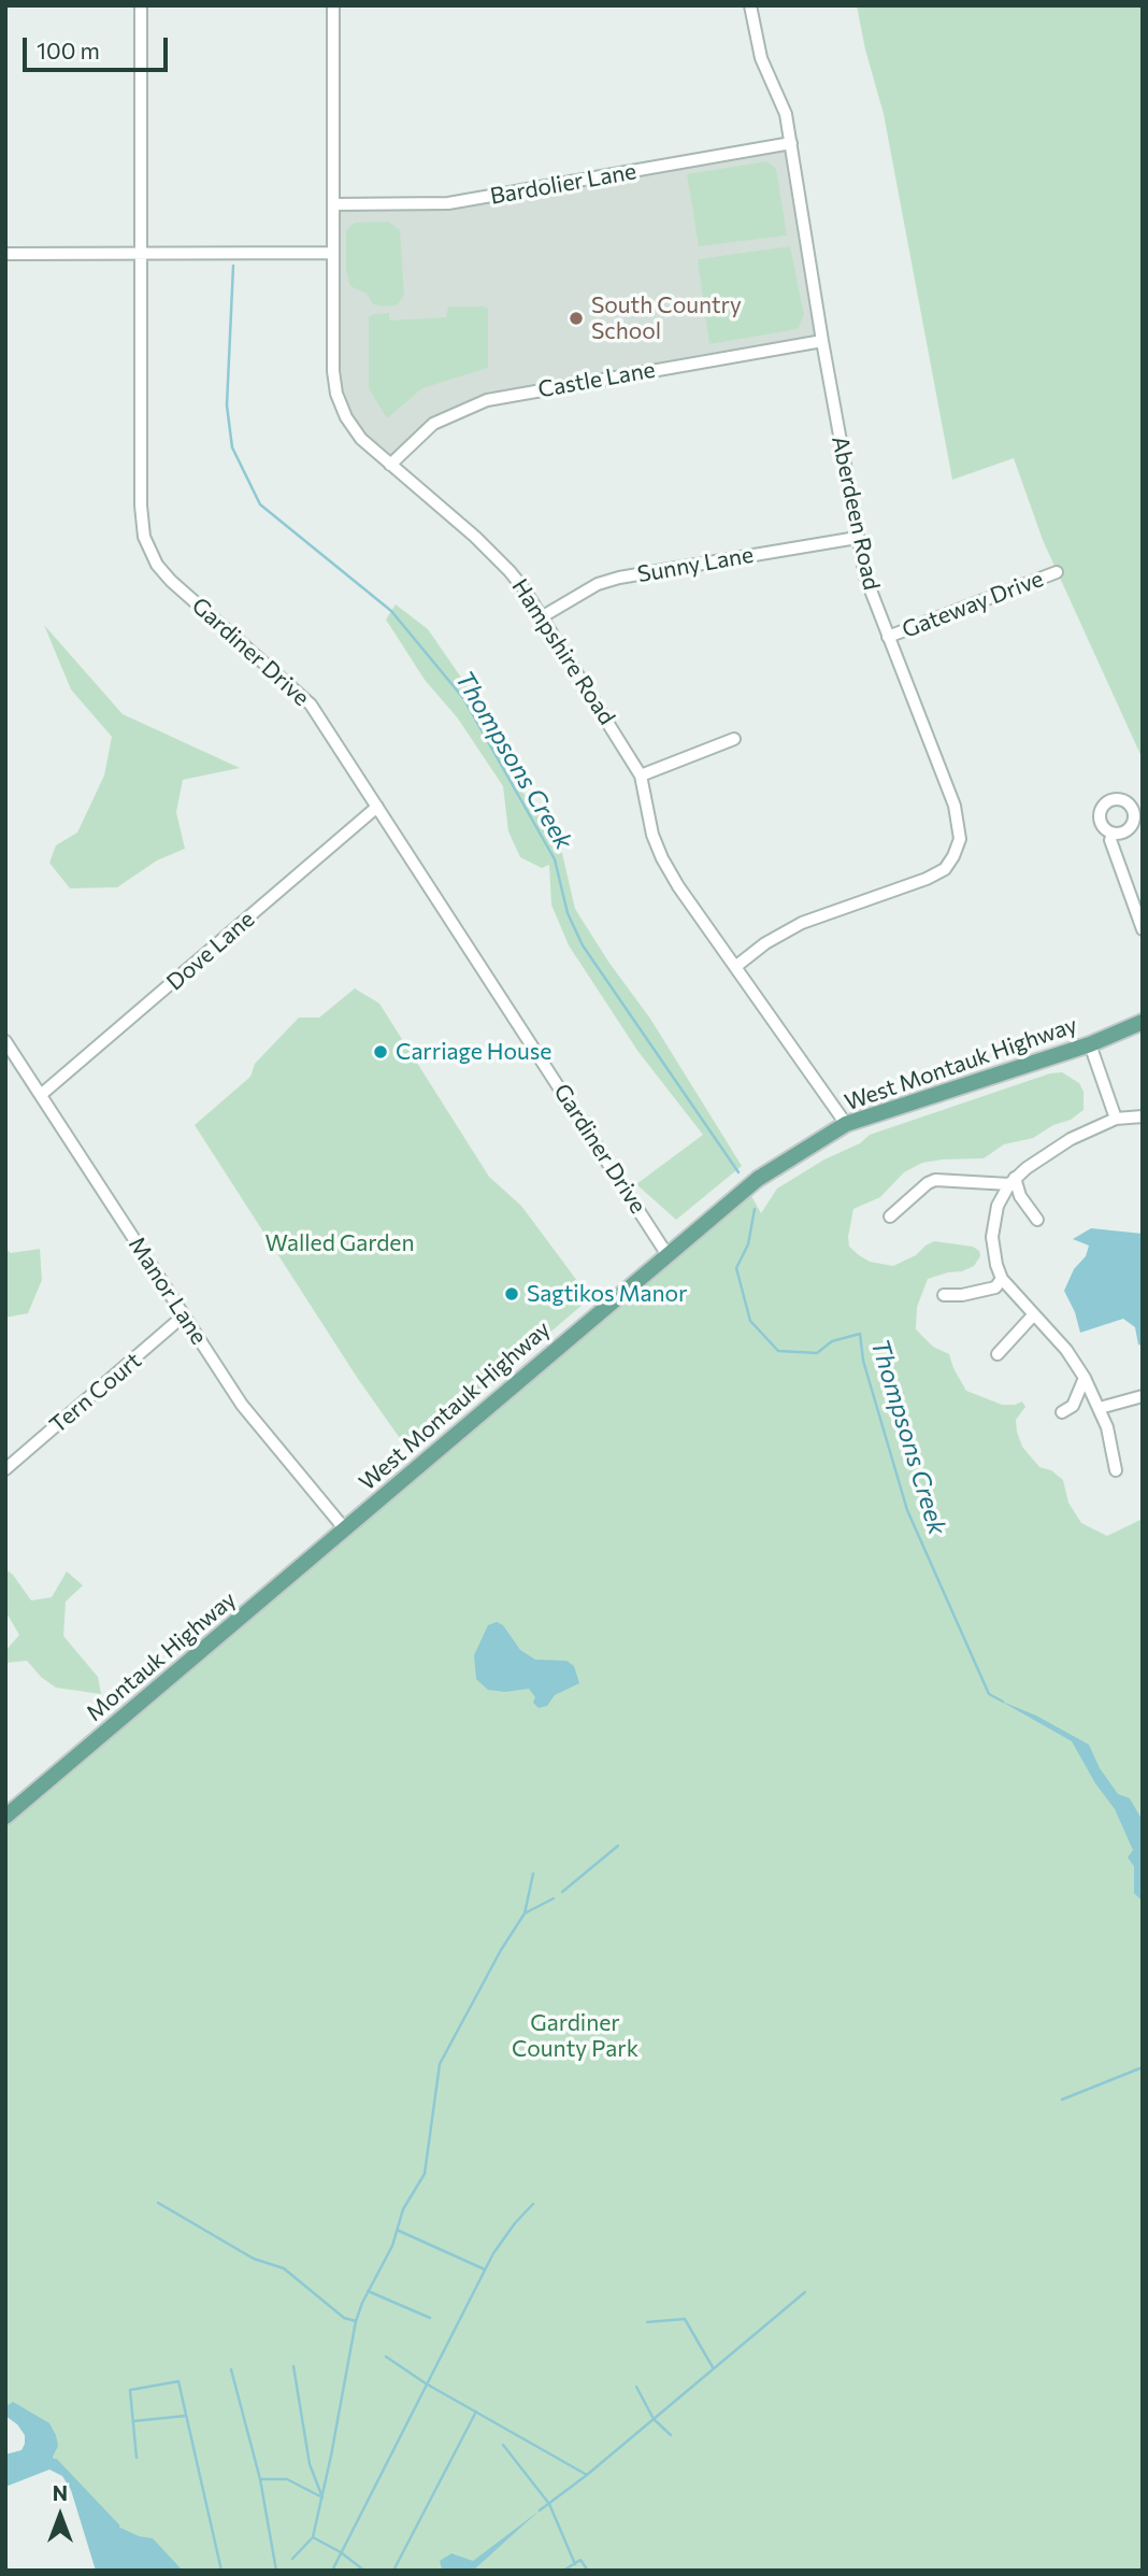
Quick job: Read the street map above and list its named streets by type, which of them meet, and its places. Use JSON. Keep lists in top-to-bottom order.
{
  "streets": {
    "main road": ["West Montauk Highway", "Montauk Highway"],
    "street": [
      "Bardolier Lane",
      "Castle Lane",
      "Aberdeen Road",
      "Sunny Lane",
      "Gateway Drive",
      "Gardiner Drive",
      "Hampshire Road",
      "Dove Lane",
      "Manor Lane",
      "Tern Court"
    ]
  },
  "crossings": [
    ["Bardolier Lane", "Aberdeen Road"],
    ["Bardolier Lane", "Hampshire Road"],
    ["Castle Lane", "Aberdeen Road"],
    ["Castle Lane", "Hampshire Road"],
    ["Aberdeen Road", "Sunny Lane"],
    ["Aberdeen Road", "Gateway Drive"],
    ["Aberdeen Road", "Hampshire Road"],
    ["Sunny Lane", "Hampshire Road"],
    ["Gardiner Drive", "Dove Lane"],
    ["Gardiner Drive", "West Montauk Highway"],
    ["Hampshire Road", "West Montauk Highway"],
    ["Dove Lane", "Manor Lane"],
    ["West Montauk Highway", "Manor Lane"],
    ["West Montauk Highway", "Montauk Highway"],
    ["Manor Lane", "Tern Court"],
    ["Manor Lane", "Montauk Highway"]
  ],
  "water": ["Thompsons Creek"],
  "parks": ["Walled Garden", "Gardiner County Park"],
  "places": ["South Country School", "Carriage House", "Sagtikos Manor"],
  "scale_bar": "100 m",
  "north": "top"
}
